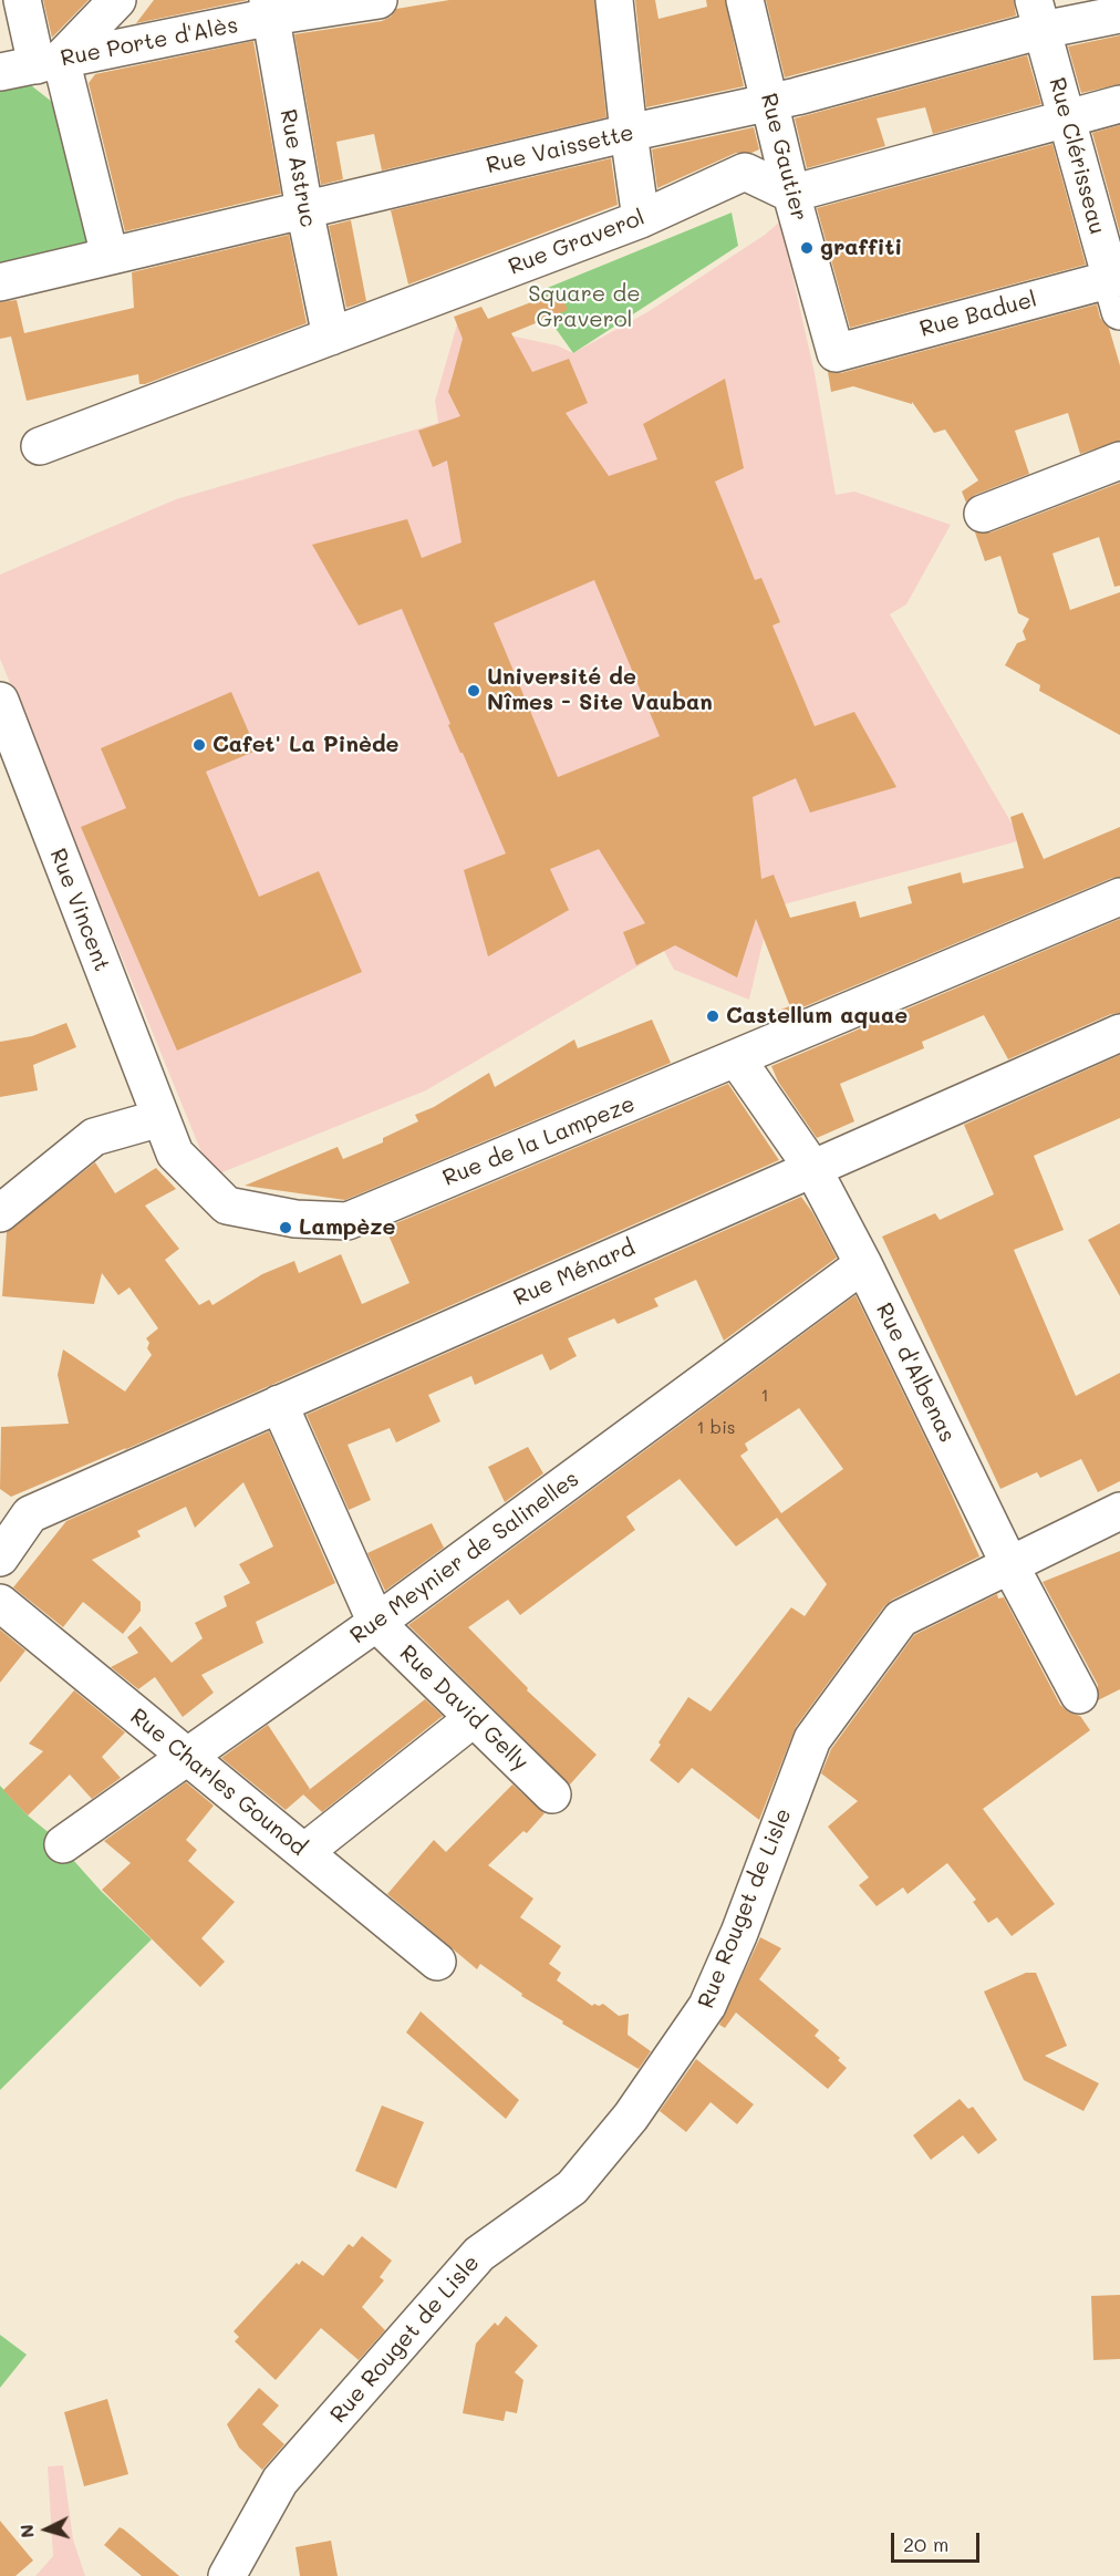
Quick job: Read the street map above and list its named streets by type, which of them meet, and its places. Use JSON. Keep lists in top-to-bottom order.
{
  "streets": {
    "street": [
      "Rue Porte d'Alès",
      "Rue Vaissette",
      "Rue Clérisseau",
      "Rue Gautier",
      "Rue Astruc",
      "Rue Graverol",
      "Rue Baduel",
      "Rue Vincent",
      "Rue de la Lampeze",
      "Rue Ménard",
      "Rue d'Albenas",
      "Rue Meynier de Salinelles",
      "Rue David Gelly",
      "Rue Charles Gounod",
      "Rue Rouget de Lisle"
    ]
  },
  "crossings": [
    ["Rue Porte d'Alès", "Rue Astruc"],
    ["Rue Vaissette", "Rue Clérisseau"],
    ["Rue Vaissette", "Rue Gautier"],
    ["Rue Vaissette", "Rue Astruc"],
    ["Rue Clérisseau", "Rue Baduel"],
    ["Rue Gautier", "Rue Graverol"],
    ["Rue Gautier", "Rue Baduel"],
    ["Rue Astruc", "Rue Graverol"],
    ["Rue Vincent", "Rue de la Lampeze"],
    ["Rue de la Lampeze", "Rue d'Albenas"],
    ["Rue Ménard", "Rue d'Albenas"],
    ["Rue Ménard", "Rue David Gelly"],
    ["Rue d'Albenas", "Rue Meynier de Salinelles"],
    ["Rue d'Albenas", "Rue Rouget de Lisle"],
    ["Rue Meynier de Salinelles", "Rue David Gelly"],
    ["Rue Meynier de Salinelles", "Rue Charles Gounod"]
  ],
  "parks": ["Square de Graverol"],
  "places": [
    "graffiti",
    "Université de Nîmes - Site Vauban",
    "Cafet' La Pinède",
    "Castellum aquae",
    "Lampèze"
  ],
  "house_numbers": ["1", "1 bis"],
  "scale_bar": "20 m",
  "north": "left"
}
